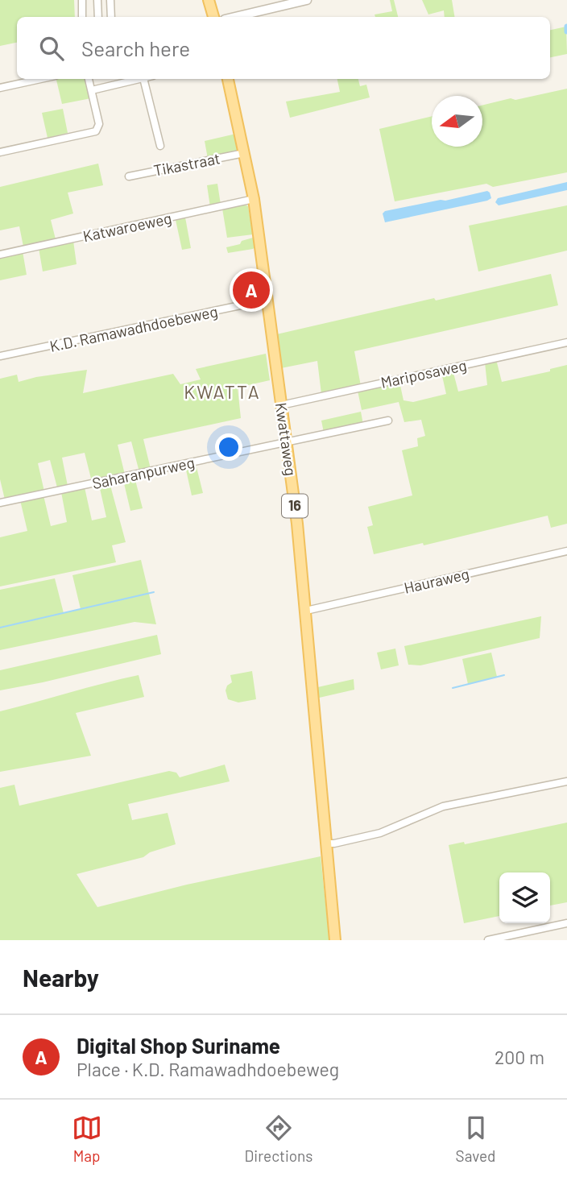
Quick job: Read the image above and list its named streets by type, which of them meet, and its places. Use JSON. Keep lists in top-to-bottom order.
{
  "streets": {
    "main road": ["Kwattaweg", "16"],
    "street": [
      "Tikastraat",
      "Katwaroeweg",
      "K.D. Ramawadhdoebeweg",
      "Mariposaweg",
      "Saharanpurweg",
      "Hauraweg"
    ]
  },
  "crossings": [
    ["Tikastraat", "Kwattaweg"],
    ["Katwaroeweg", "Kwattaweg"],
    ["K.D. Ramawadhdoebeweg", "Kwattaweg"],
    ["Mariposaweg", "Kwattaweg"],
    ["Kwattaweg", "Saharanpurweg"],
    ["Kwattaweg", "Hauraweg"]
  ],
  "districts": ["KWATTA"],
  "north": "left",
  "page": {
    "search": "Search here",
    "pins": "A",
    "heading": "Nearby",
    "list": [
      {
        "mark": "A",
        "name": "Digital Shop Suriname",
        "note": "Place · K.D. Ramawadhdoebeweg",
        "value": "200 m"
      }
    ],
    "nav": ["Map", "Directions", "Saved"]
  }
}
